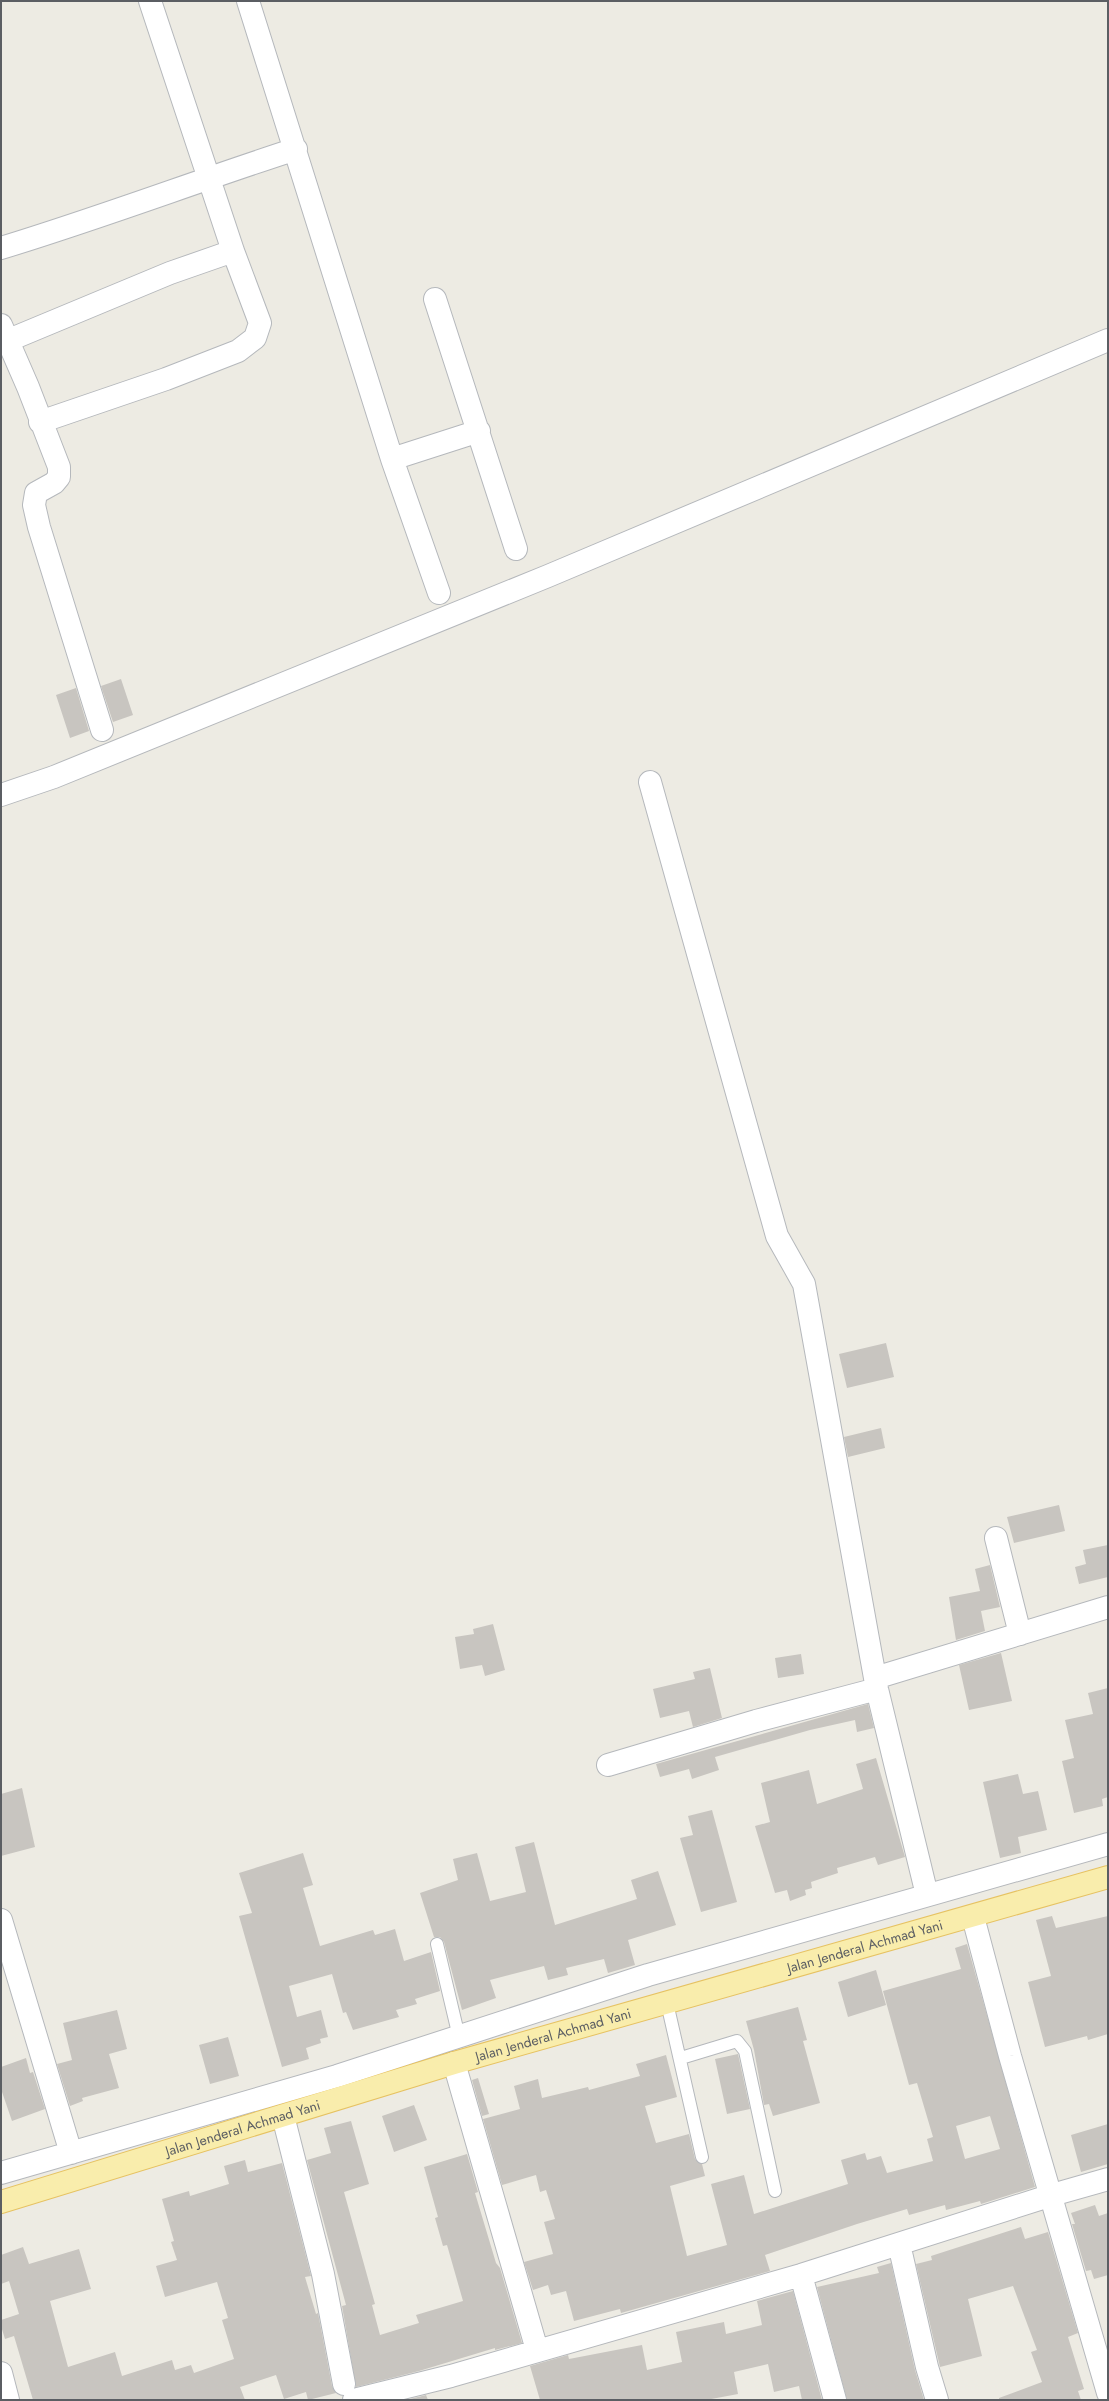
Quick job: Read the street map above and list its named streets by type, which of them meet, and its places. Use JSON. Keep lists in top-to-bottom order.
{
  "streets": {
    "main road": ["Jalan Jenderal Achmad Yani"]
  }
}
